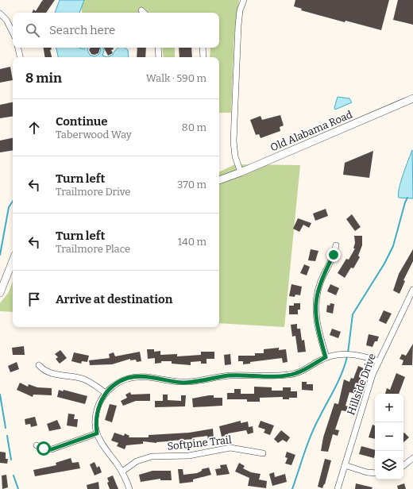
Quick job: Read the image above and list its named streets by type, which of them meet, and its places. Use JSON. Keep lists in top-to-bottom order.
{
  "streets": {
    "street": ["Old Alabama Road", "Hillside Drive", "Softpine Trail"]
  },
  "page": {
    "search": "Search here",
    "heading": ["8 min", "Walk · 590 m"],
    "list": [
      ["Continue", "Taberwood Way", "80 m"],
      ["Turn left", "Trailmore Drive", "370 m"],
      ["Turn left", "Trailmore Place", "140 m"],
      "Arrive at destination"
    ],
    "map_buttons": ["+", "−"]
  }
}
